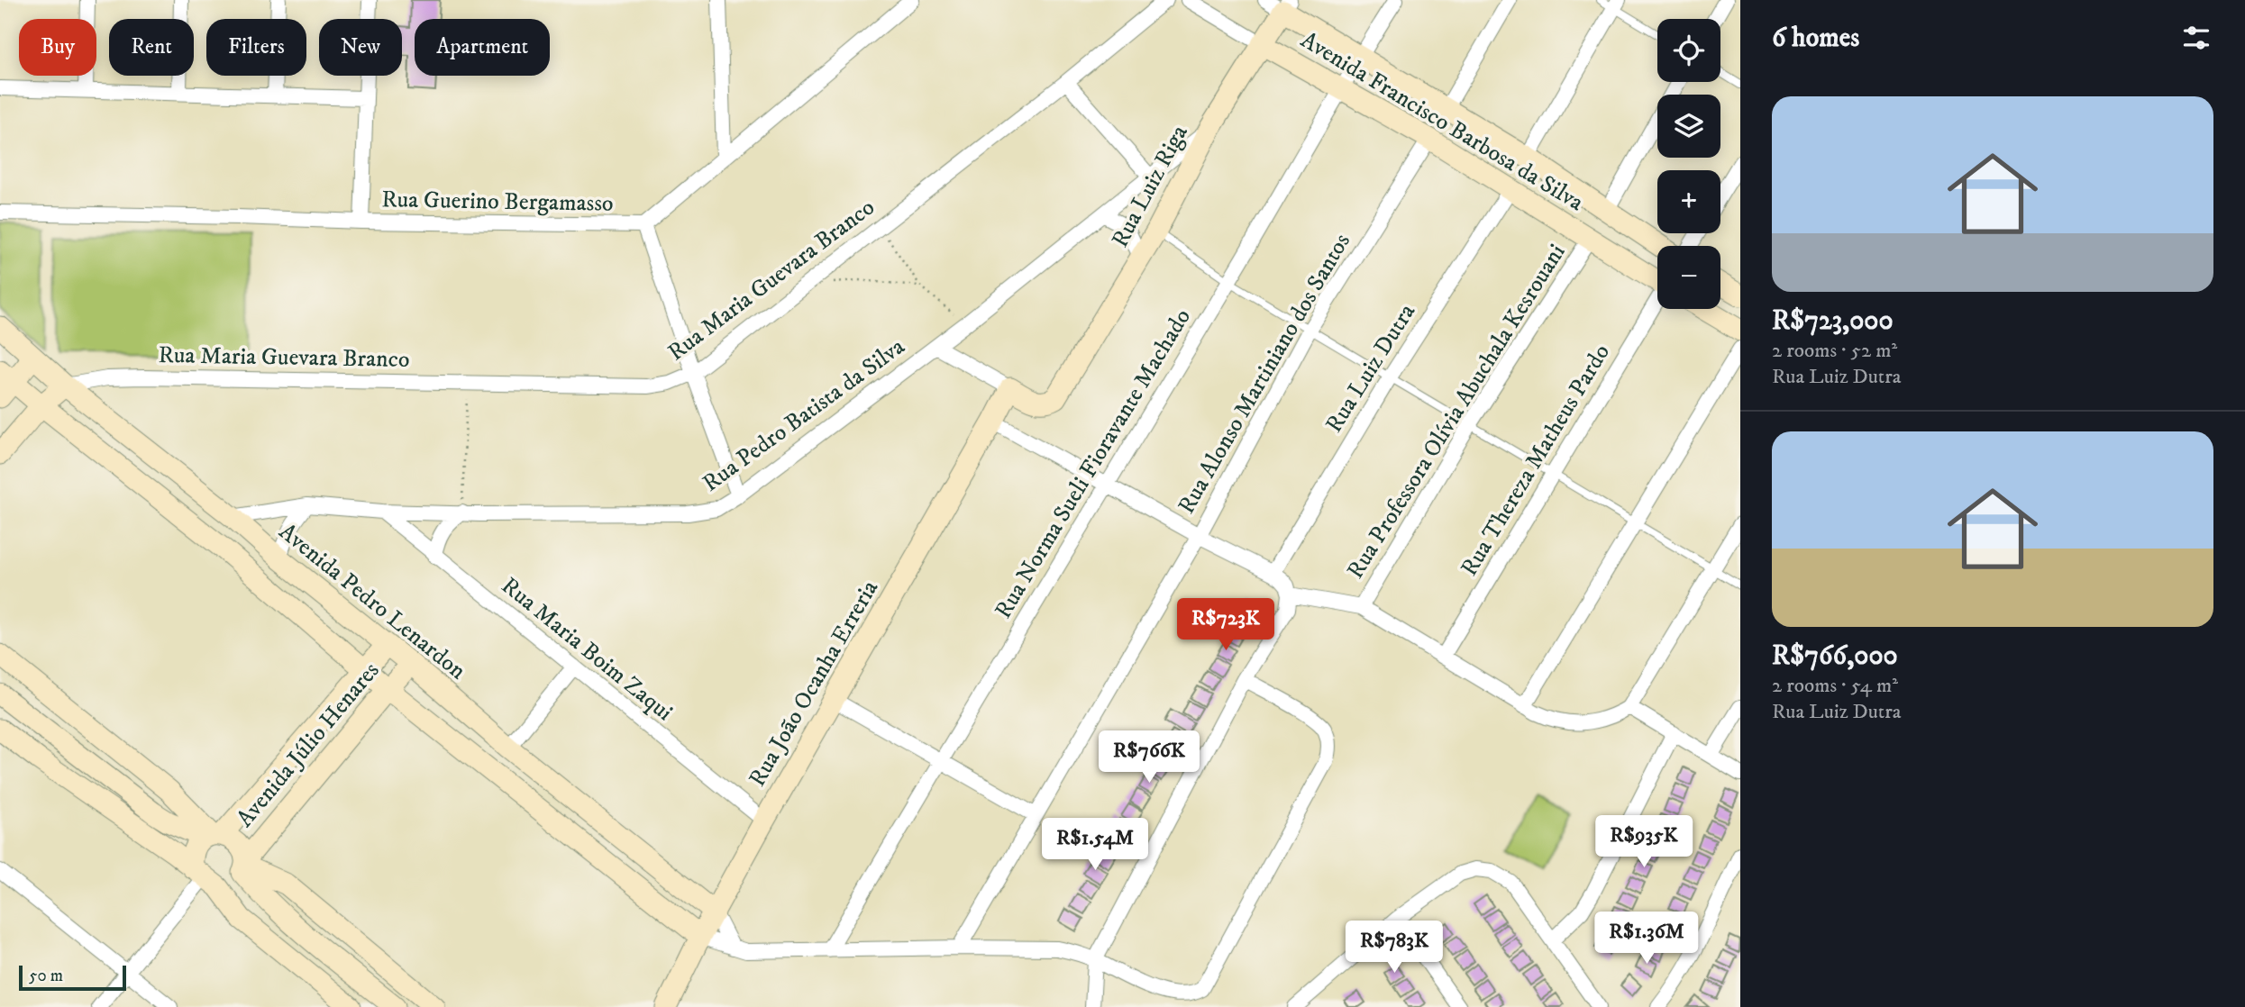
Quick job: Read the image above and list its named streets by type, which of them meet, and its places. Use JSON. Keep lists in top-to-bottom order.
{
  "streets": {
    "street": [
      "Avenida Francisco Barbosa da Silva",
      "Rua Luiz Riga",
      "Rua Guerino Bergamasso",
      "Rua Maria Guevara Branco",
      "Rua Luiz Dutra",
      "Rua Alonso Martiniano dos Santos",
      "Rua Professora Olívia Abuchala Kesrouani",
      "Rua Pedro Batista da Silva",
      "Rua Thereza Matheus Pardo",
      "Rua Norma Sueli Fioravante Machado",
      "Avenida Pedro Lenardon",
      "Rua Maria Boim Zaqui",
      "Rua João Ocanha Erreria",
      "Avenida Júlio Henares"
    ]
  },
  "crossings": [
    ["Avenida Francisco Barbosa da Silva", "Rua Luiz Riga"],
    ["Avenida Francisco Barbosa da Silva", "Rua Luiz Dutra"],
    ["Avenida Francisco Barbosa da Silva", "Rua Alonso Martiniano dos Santos"],
    ["Avenida Francisco Barbosa da Silva", "Rua Professora Olívia Abuchala Kesrouani"],
    ["Avenida Francisco Barbosa da Silva", "Rua Norma Sueli Fioravante Machado"],
    ["Rua Luiz Riga", "Rua Pedro Batista da Silva"],
    ["Rua Luiz Riga", "Rua João Ocanha Erreria"],
    ["Rua Maria Guevara Branco", "Avenida Pedro Lenardon"],
    ["Rua Pedro Batista da Silva", "Avenida Pedro Lenardon"],
    ["Rua Pedro Batista da Silva", "Rua Maria Boim Zaqui"],
    ["Avenida Pedro Lenardon", "Rua João Ocanha Erreria"],
    ["Avenida Pedro Lenardon", "Avenida Júlio Henares"],
    ["Rua Maria Boim Zaqui", "Rua João Ocanha Erreria"]
  ],
  "scale_bar": "50 m",
  "page": {
    "heading": "6 homes",
    "map_buttons": ["+", "−"],
    "chip": [
      "Buy",
      "Rent",
      "Filters",
      "New",
      "Apartment"
    ],
    "list": [
      {
        "name": "R$723,000",
        "note": "2 rooms · 52 m² · Rua Luiz Dutra"
      },
      {
        "name": "R$766,000",
        "note": "2 rooms · 54 m² · Rua Luiz Dutra"
      }
    ],
    "price": [
      "R$723K",
      "R$766K",
      "R$935K",
      "R$1.54M",
      "R$1.36M",
      "R$783K"
    ],
    "scale": "50 m"
  }
}
